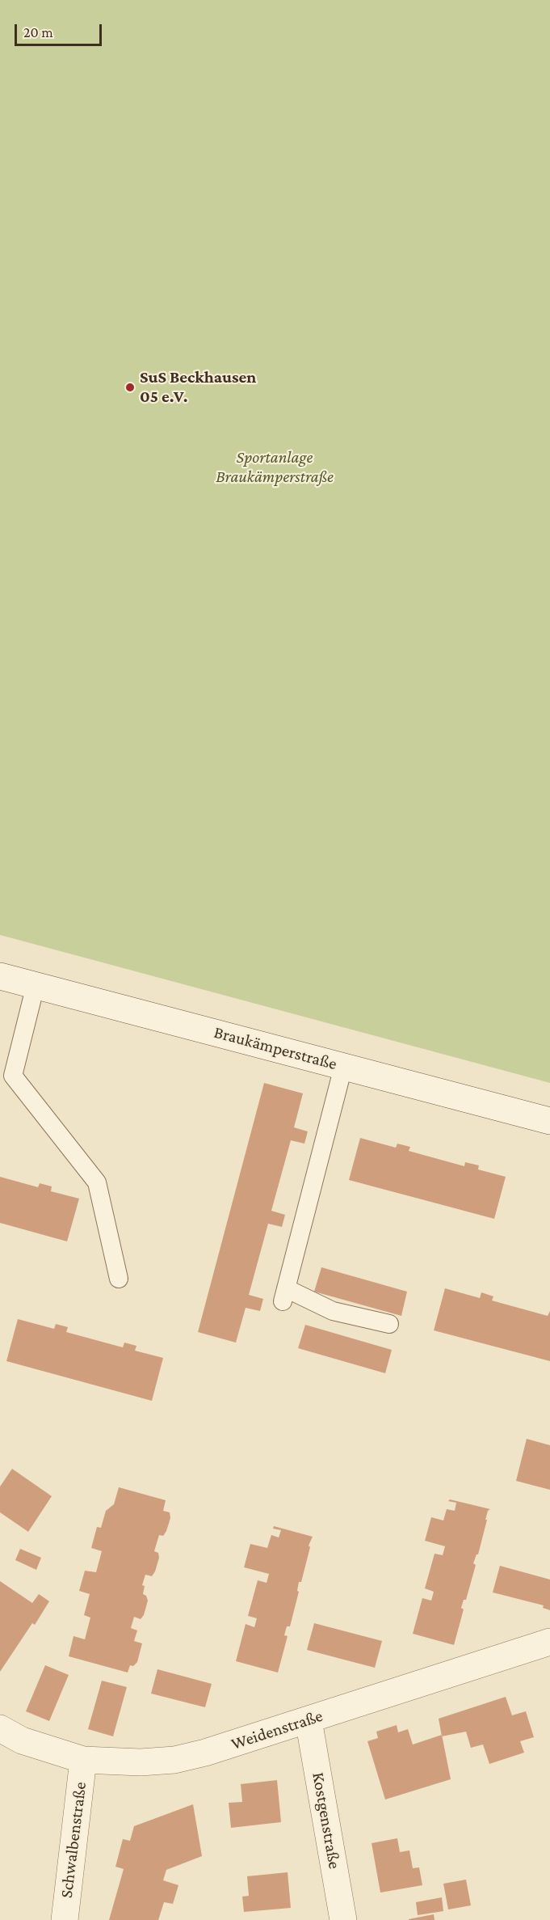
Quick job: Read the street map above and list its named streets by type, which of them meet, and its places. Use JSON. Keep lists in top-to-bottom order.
{
  "streets": {
    "street": [
      "Braukämperstraße",
      "Weidenstraße",
      "Kostgenstraße",
      "Schwalbenstraße"
    ]
  },
  "crossings": [
    ["Weidenstraße", "Kostgenstraße"],
    ["Weidenstraße", "Schwalbenstraße"]
  ],
  "parks": ["Sportanlage Braukämperstraße"],
  "places": ["SuS Beckhausen 05 e.V."],
  "scale_bar": "20 m"
}
